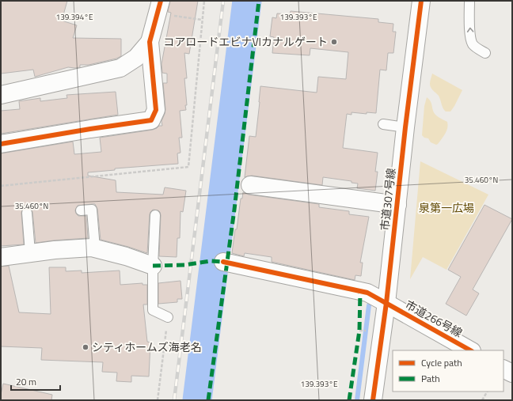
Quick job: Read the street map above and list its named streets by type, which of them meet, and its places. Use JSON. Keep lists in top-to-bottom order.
{
  "streets": {
    "street": ["市道307号線", "市道266号線"]
  },
  "crossings": [
    ["市道307号線", "市道266号線"]
  ],
  "parks": ["泉第一広場"],
  "places": ["コアロードエビナVIカナルゲート", "シティホームズ海老名"],
  "legend": ["Cycle path", "Path"],
  "scale_bar": "20 m",
  "coordinates": ["139.394°E", "139.393°E", "35.460°N"]
}
